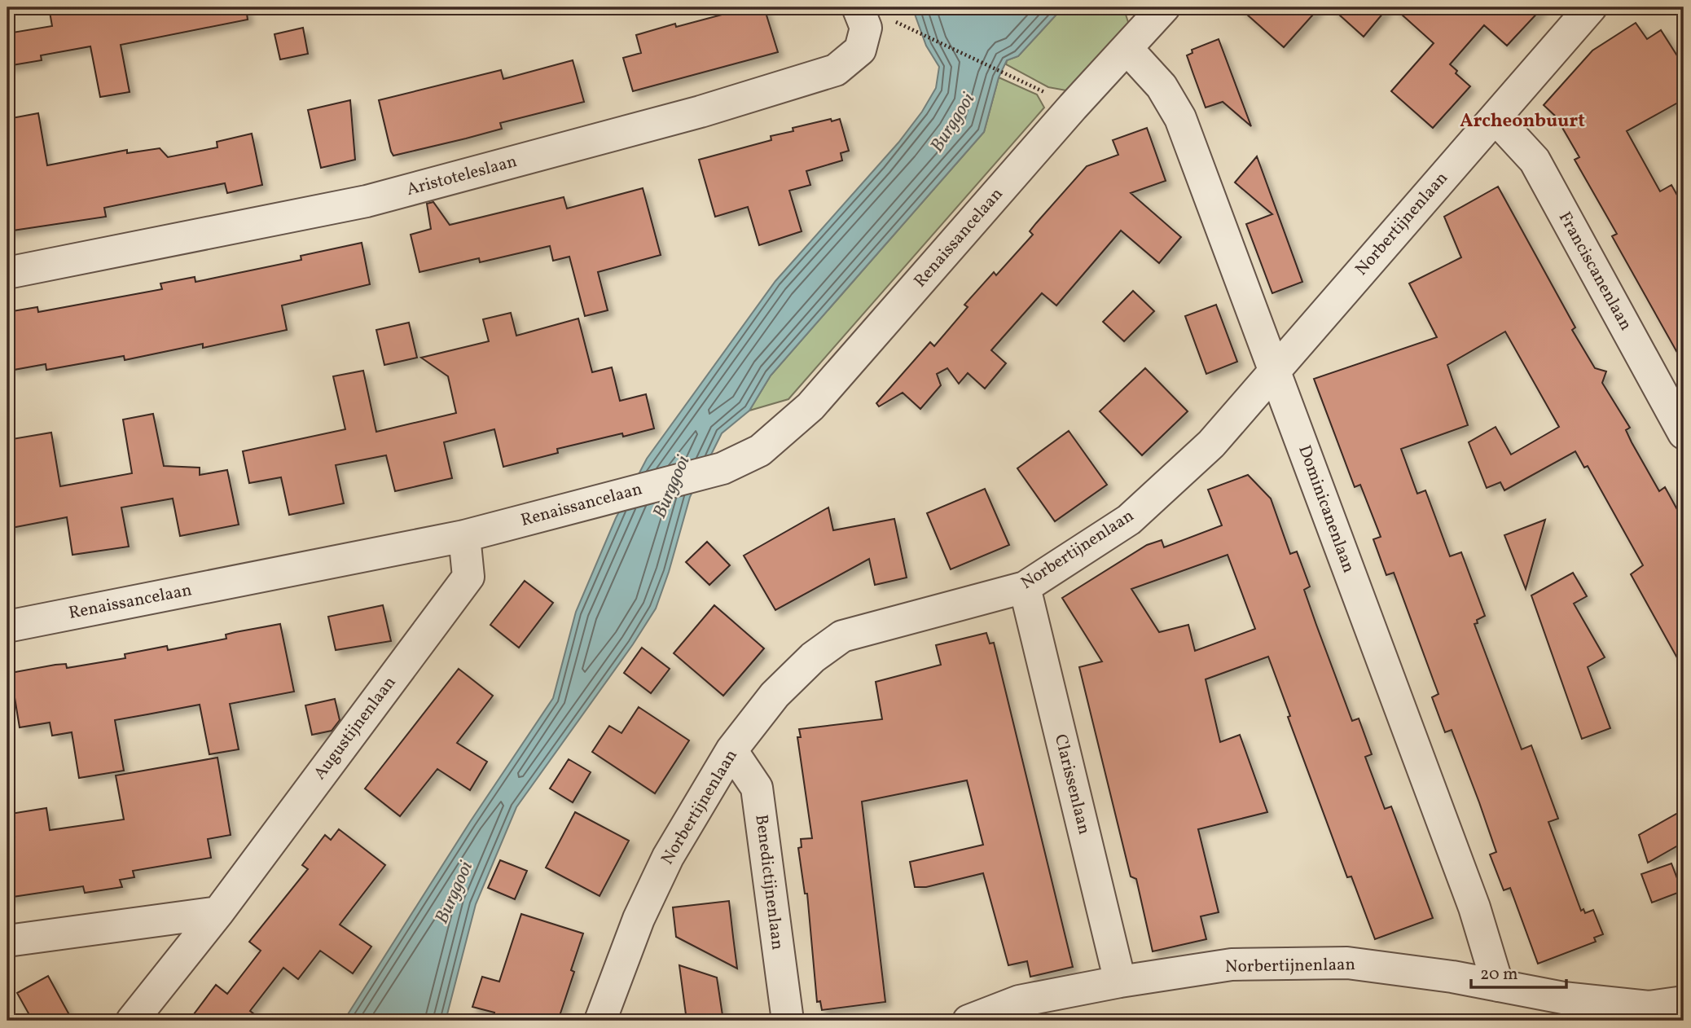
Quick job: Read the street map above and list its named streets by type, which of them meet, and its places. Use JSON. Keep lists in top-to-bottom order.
{
  "streets": {
    "street": [
      "Aristoteleslaan",
      "Norbertijnenlaan",
      "Renaissancelaan",
      "Franciscanenlaan",
      "Dominicanenlaan",
      "Augustijnenlaan",
      "Clarissenlaan",
      "Benedictijnenlaan"
    ]
  },
  "crossings": [
    ["Norbertijnenlaan", "Franciscanenlaan"],
    ["Norbertijnenlaan", "Dominicanenlaan"],
    ["Norbertijnenlaan", "Clarissenlaan"],
    ["Norbertijnenlaan", "Benedictijnenlaan"],
    ["Renaissancelaan", "Dominicanenlaan"],
    ["Renaissancelaan", "Augustijnenlaan"]
  ],
  "districts": ["Archeonbuurt"],
  "water": ["Burggooi"],
  "scale_bar": "20 m"
}
